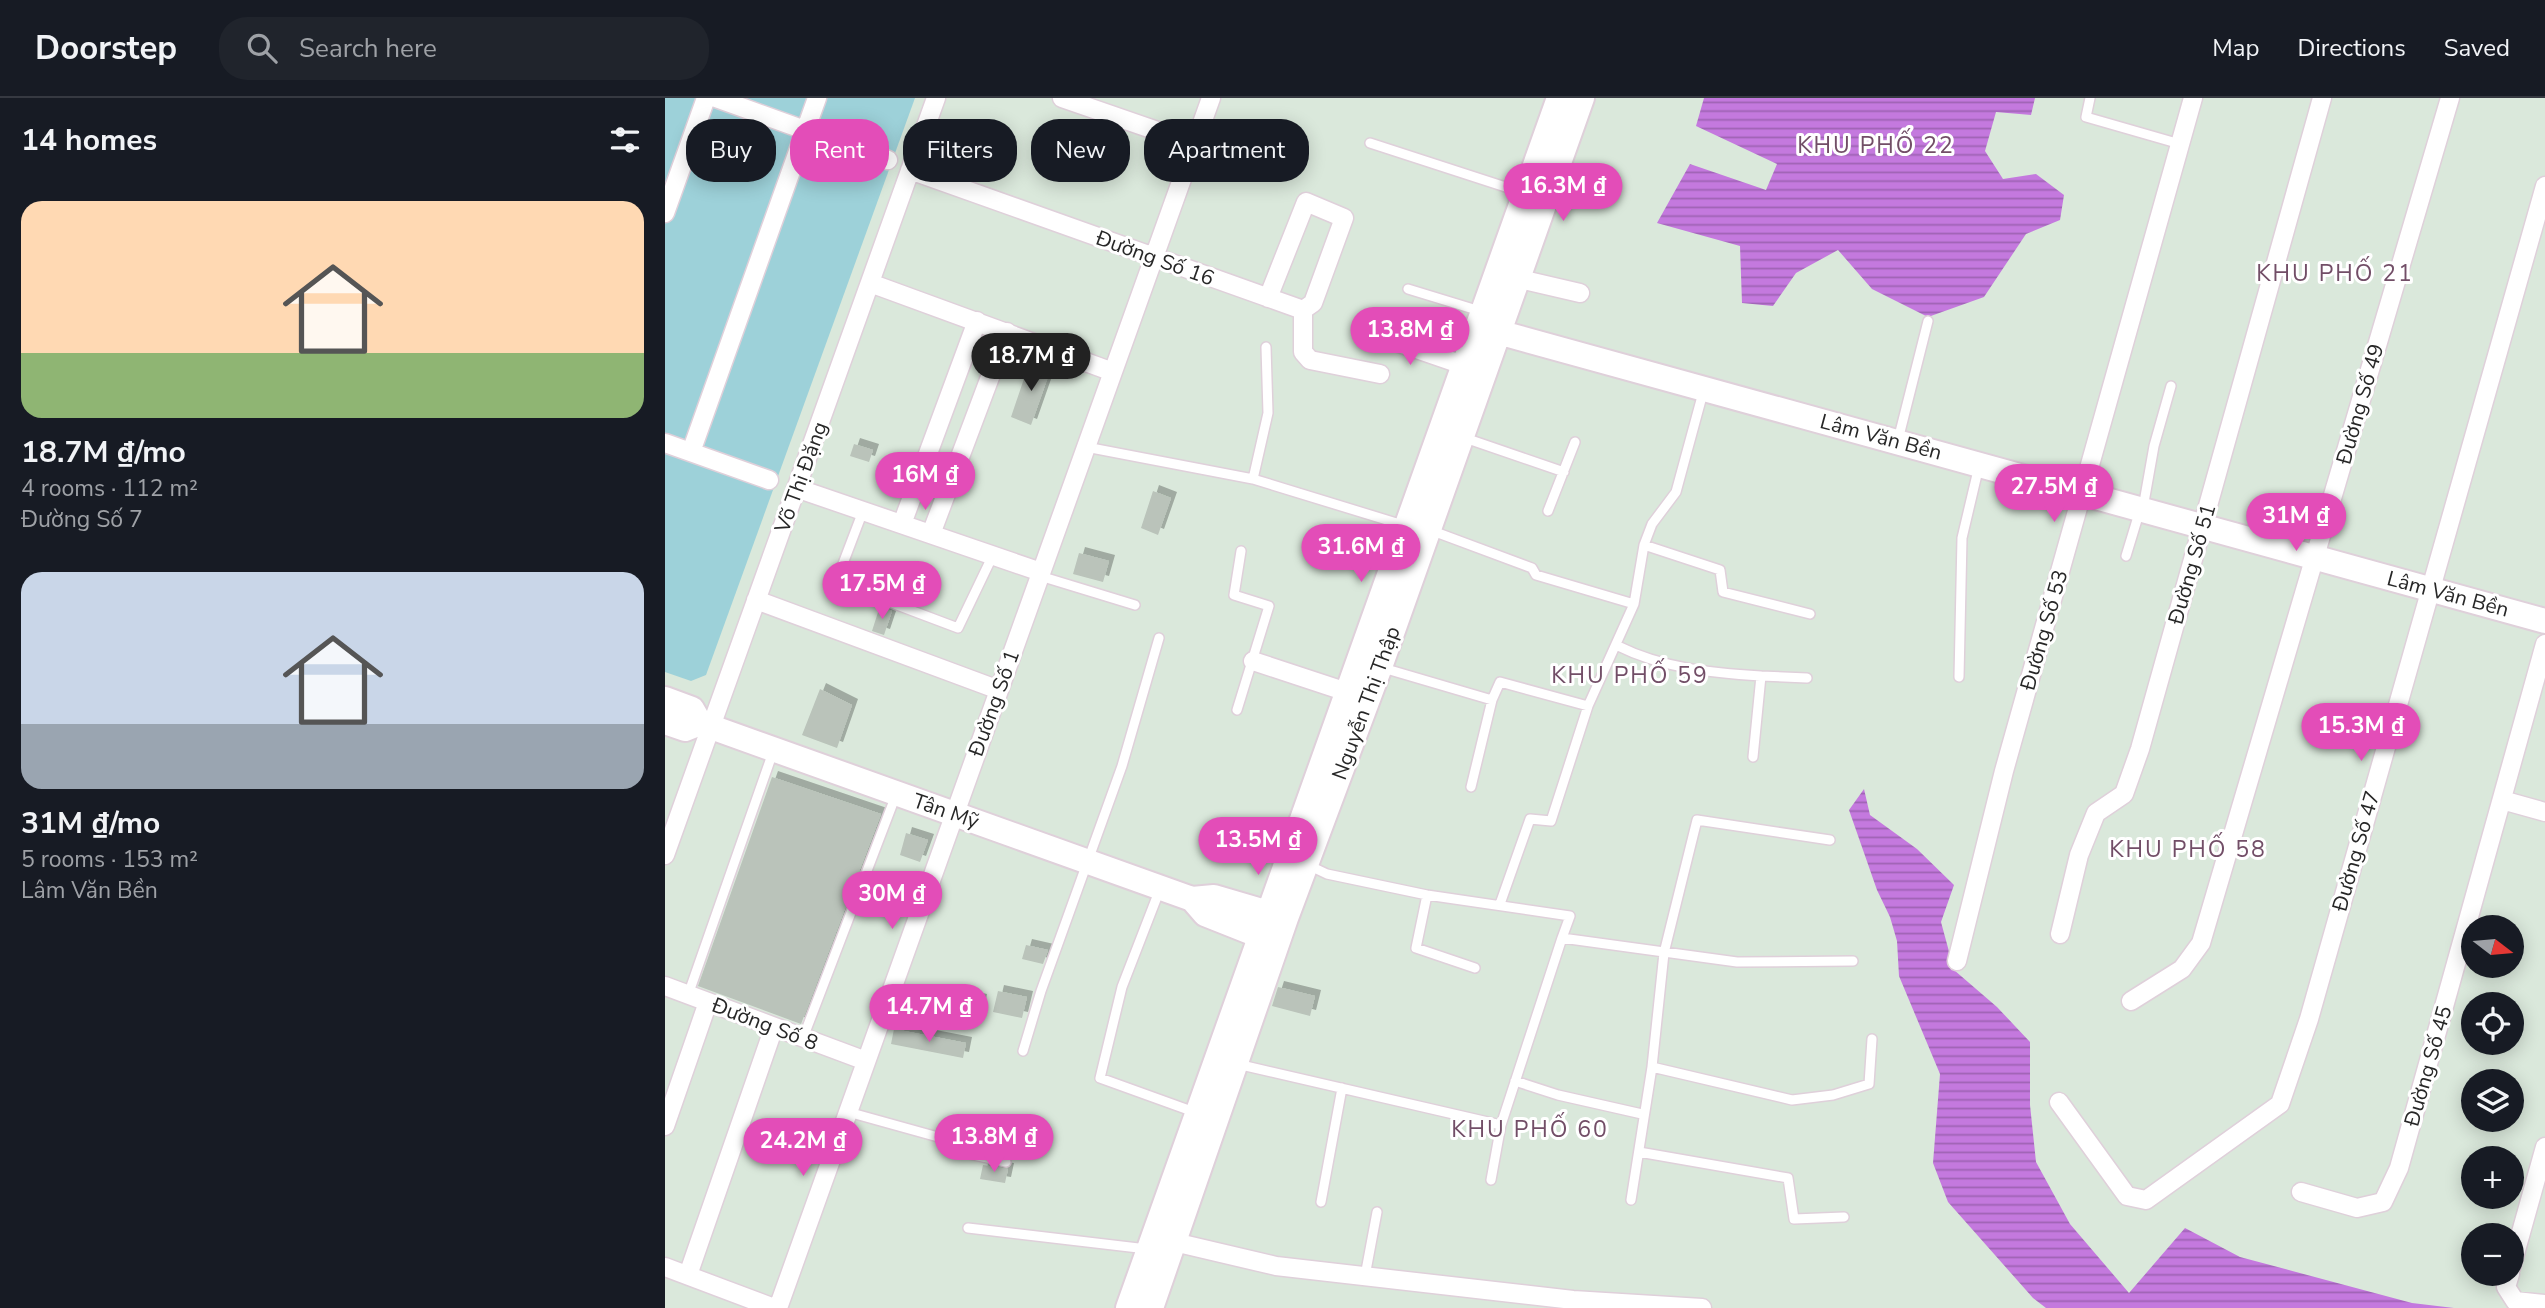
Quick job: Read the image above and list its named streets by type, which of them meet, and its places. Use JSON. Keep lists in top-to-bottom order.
{
  "streets": {
    "main road": ["Lâm Văn Bền", "Nguyễn Thị Thập", "Tân Mỹ"],
    "street": [
      "Đường Số 16",
      "Đường Số 49",
      "Võ Thị Đặng",
      "Đường Số 51",
      "Đường Số 53",
      "Đường Số 1",
      "Đường Số 47",
      "Đường Số 8",
      "Đường Số 45"
    ]
  },
  "crossings": [
    ["Đường Số 16", "Đường Số 1"],
    ["Đường Số 49", "Lâm Văn Bền"],
    ["Lâm Văn Bền", "Đường Số 51"],
    ["Lâm Văn Bền", "Đường Số 53"],
    ["Lâm Văn Bền", "Nguyễn Thị Thập"],
    ["Lâm Văn Bền", "Đường Số 47"],
    ["Võ Thị Đặng", "Tân Mỹ"],
    ["Đường Số 1", "Tân Mỹ"],
    ["Đường Số 1", "Đường Số 8"],
    ["Nguyễn Thị Thập", "Tân Mỹ"]
  ],
  "districts": [
    "KHU PHỐ 22",
    "KHU PHỐ 21",
    "KHU PHỐ 59",
    "KHU PHỐ 58",
    "KHU PHỐ 60"
  ],
  "north": "right",
  "page": {
    "header": "Doorstep",
    "search": "Search here",
    "nav": ["Map", "Directions", "Saved"],
    "heading": "14 homes",
    "chip": [
      "Buy",
      "Rent",
      "Filters",
      "New",
      "Apartment"
    ],
    "price": [
      "16.3M ₫",
      "13.8M ₫",
      "18.7M ₫",
      "16M ₫",
      "27.5M ₫",
      "31M ₫",
      "31.6M ₫",
      "17.5M ₫",
      "15.3M ₫",
      "13.5M ₫",
      "30M ₫",
      "14.7M ₫",
      "13.8M ₫",
      "24.2M ₫"
    ],
    "list": [
      {
        "name": "18.7M ₫/mo",
        "note": "4 rooms · 112 m² · Đường Số 7"
      },
      {
        "name": "31M ₫/mo",
        "note": "5 rooms · 153 m² · Lâm Văn Bền"
      }
    ],
    "map_buttons": ["+", "−"]
  }
}
